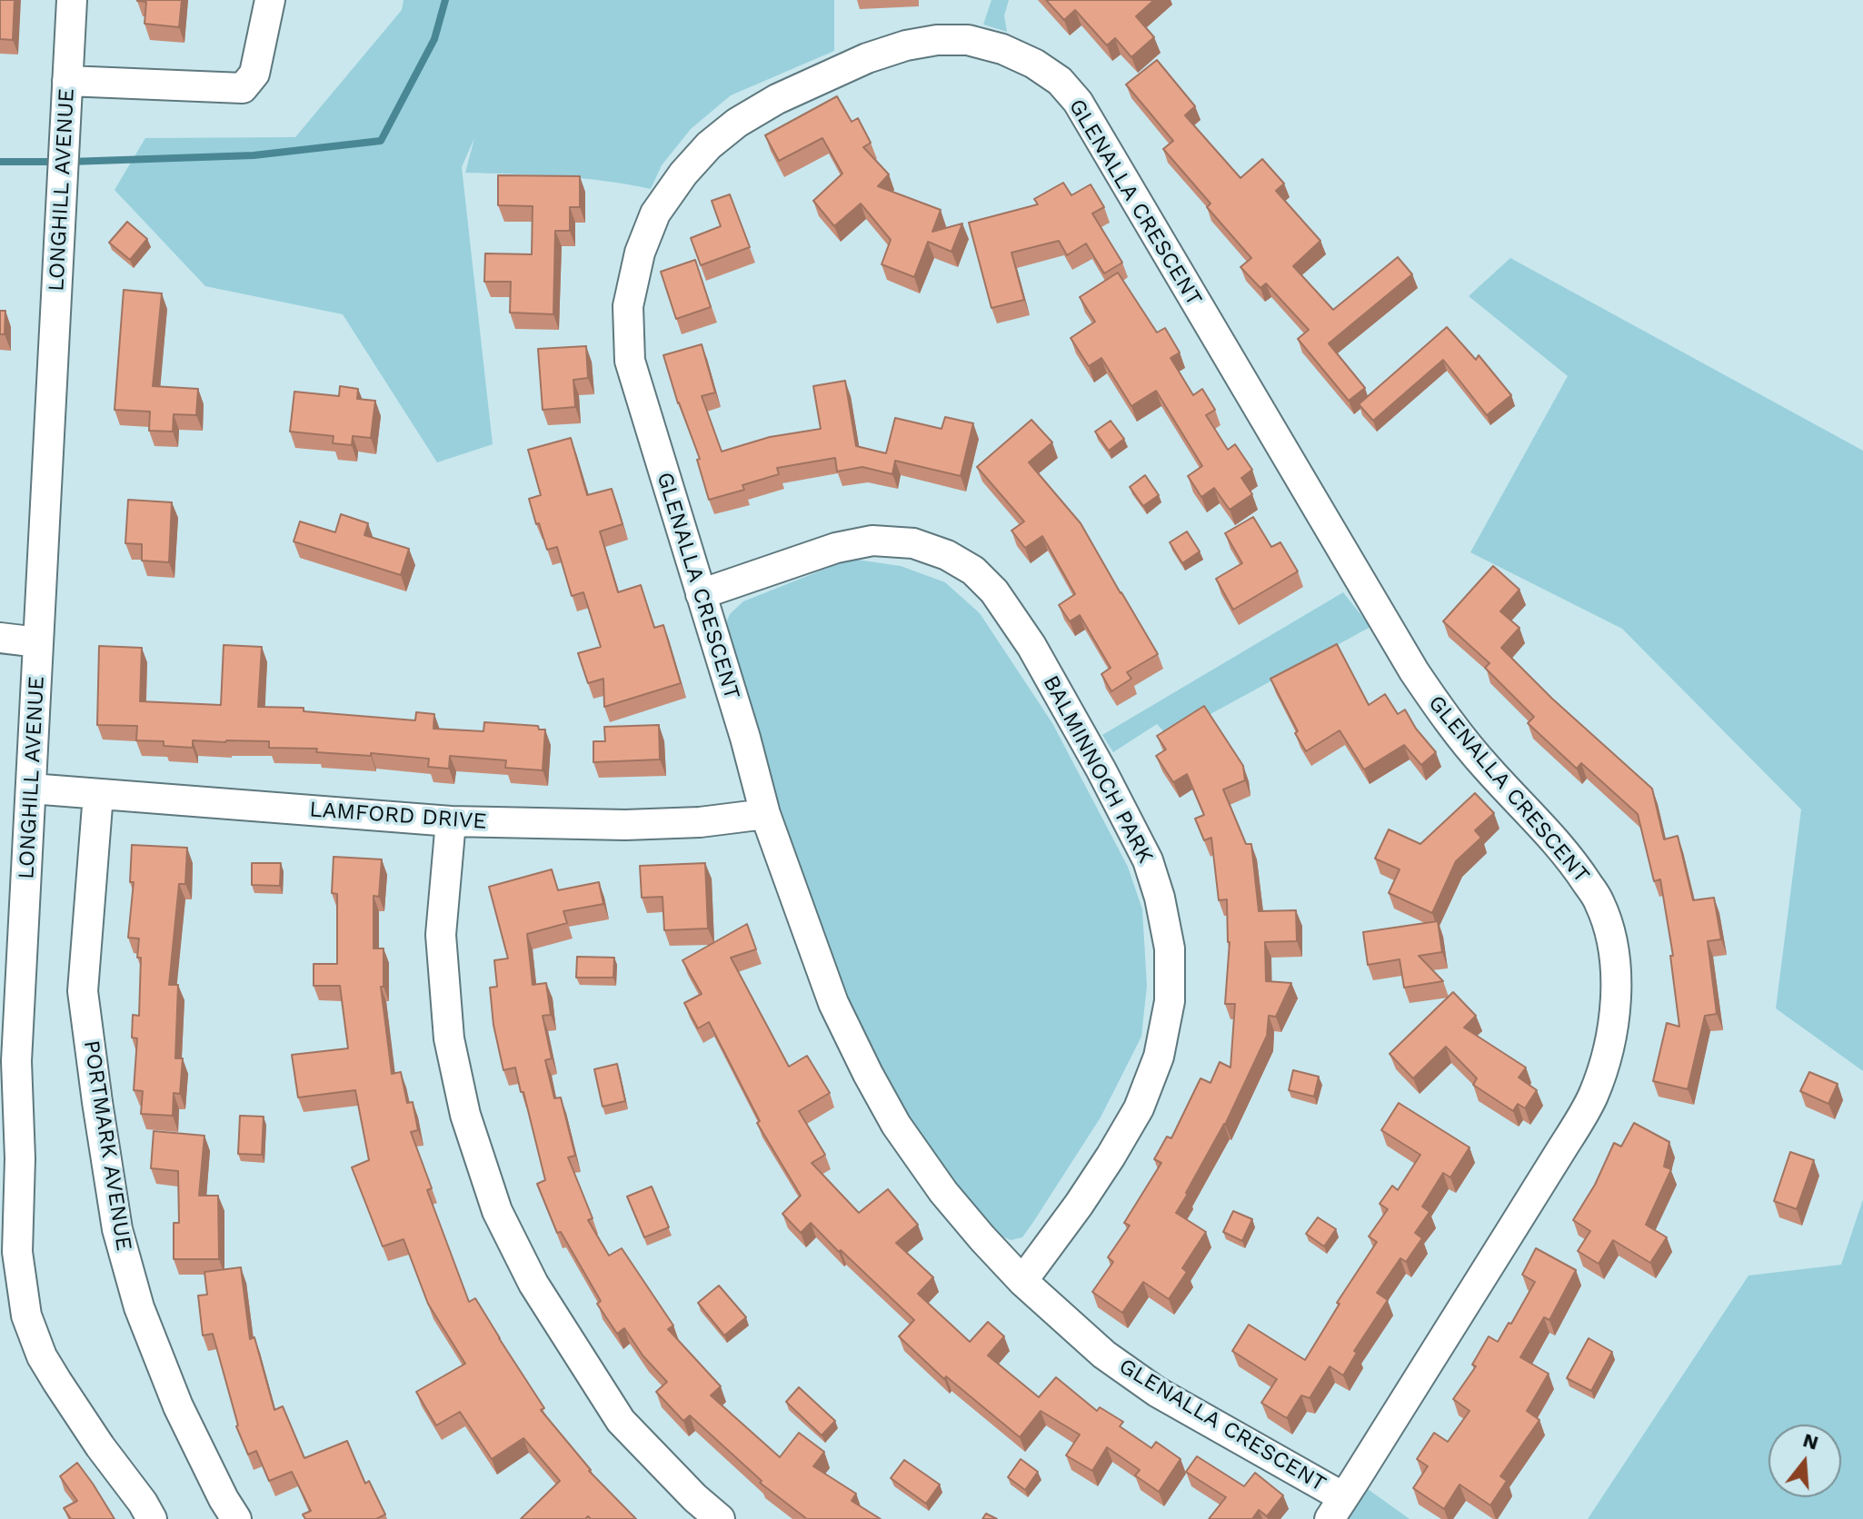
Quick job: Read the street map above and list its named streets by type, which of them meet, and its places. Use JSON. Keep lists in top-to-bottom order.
{
  "streets": {
    "street": [
      "LONGHILL AVENUE",
      "GLENALLA CRESCENT",
      "BALMINNOCH PARK",
      "LAMFORD DRIVE",
      "PORTMARK AVENUE"
    ]
  },
  "crossings": [
    ["LONGHILL AVENUE", "LAMFORD DRIVE"],
    ["GLENALLA CRESCENT", "BALMINNOCH PARK"],
    ["GLENALLA CRESCENT", "LAMFORD DRIVE"],
    ["LAMFORD DRIVE", "PORTMARK AVENUE"]
  ],
  "north": "top"
}
